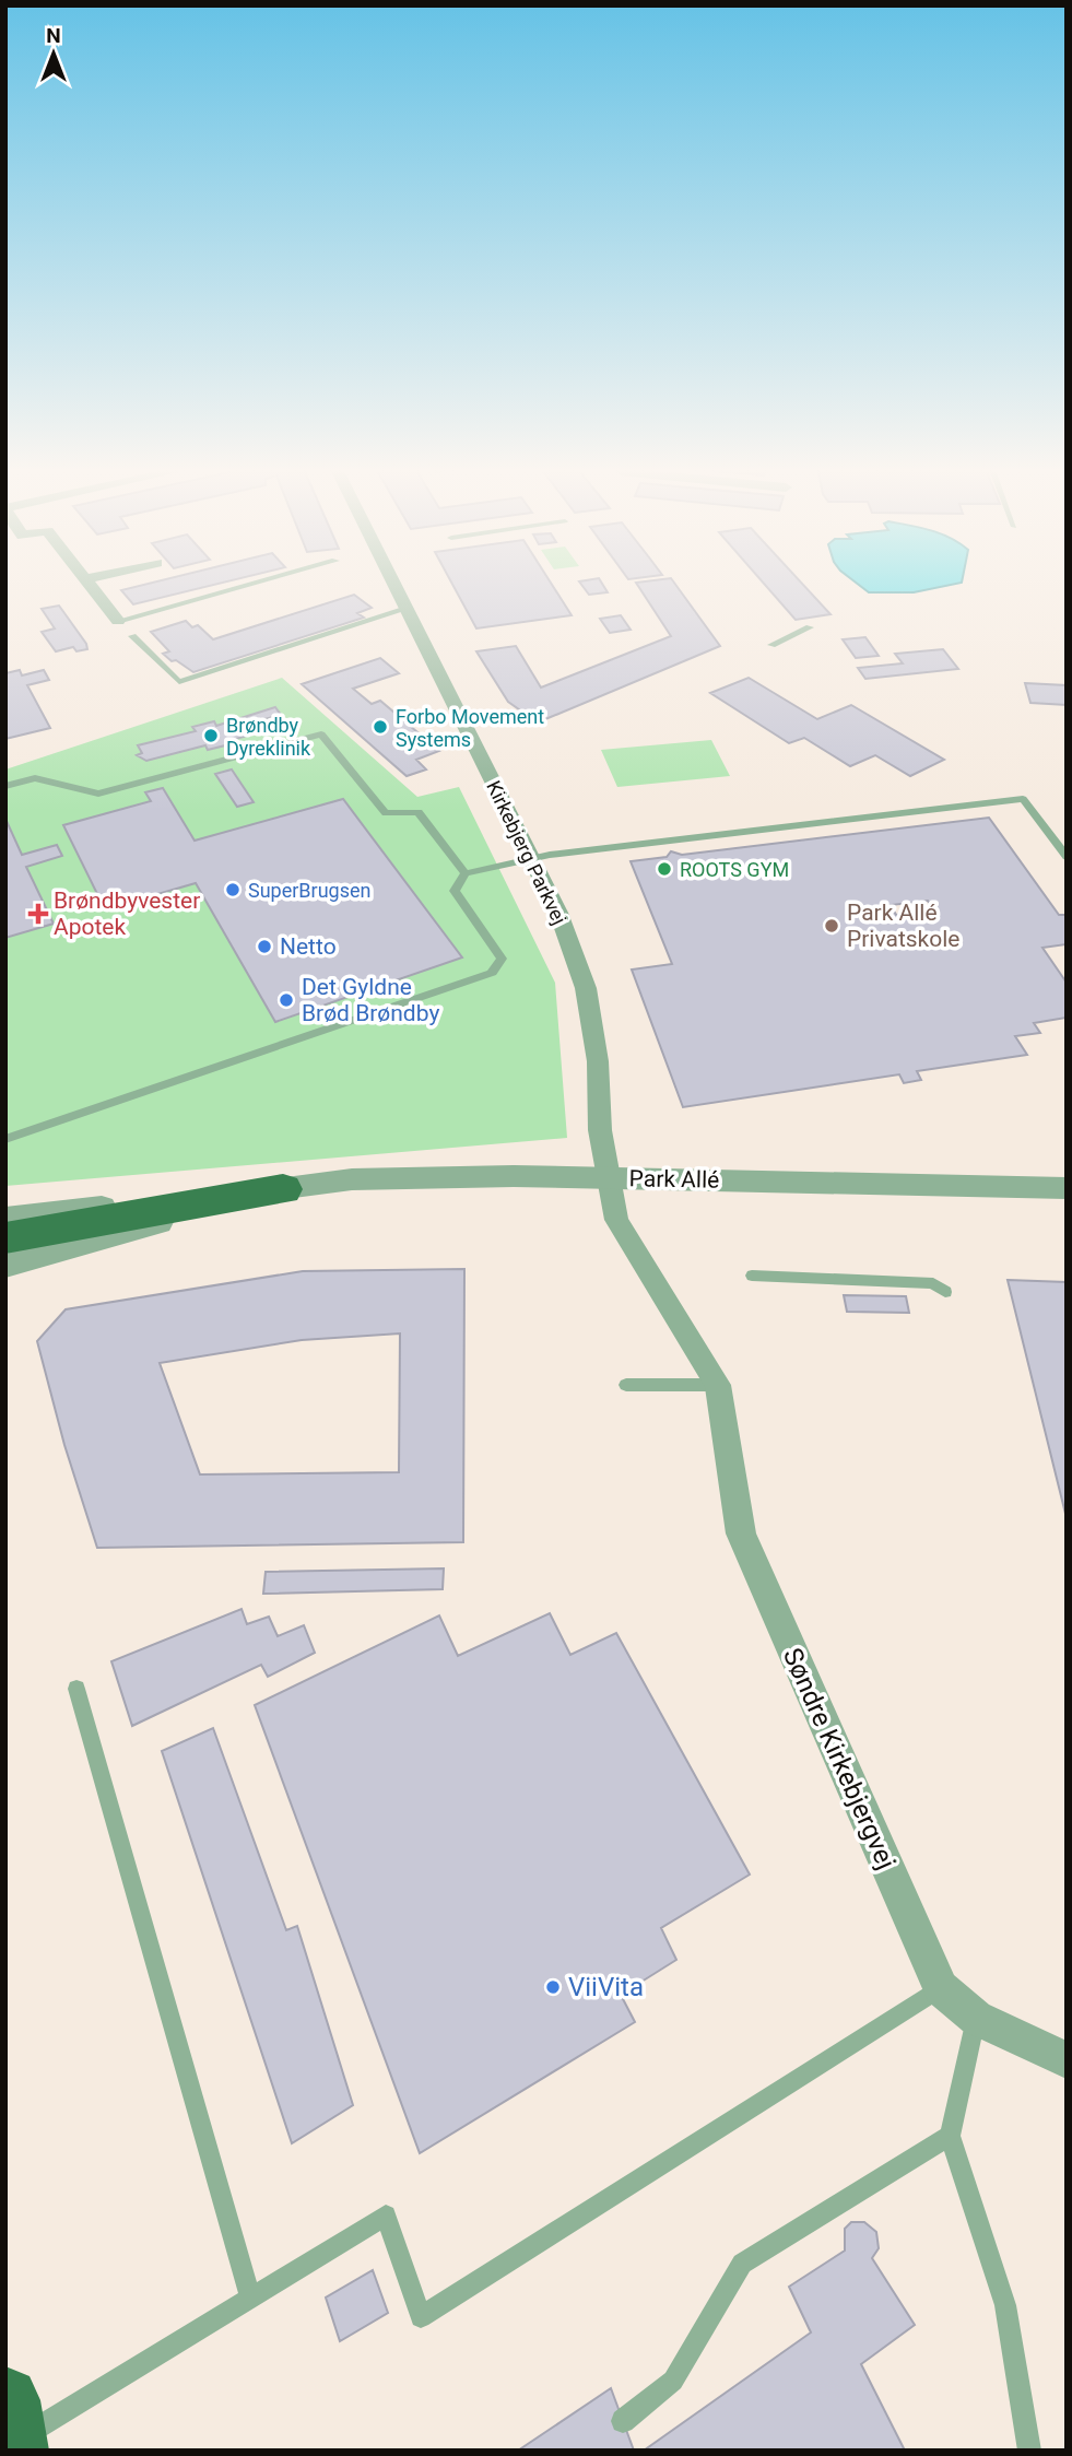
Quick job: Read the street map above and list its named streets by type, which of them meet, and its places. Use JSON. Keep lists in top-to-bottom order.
{
  "streets": {
    "street": ["Kirkebjerg Parkvej", "Park Allé", "Søndre Kirkebjergvej"]
  },
  "crossings": [
    ["Kirkebjerg Parkvej", "Park Allé"],
    ["Kirkebjerg Parkvej", "Søndre Kirkebjergvej"],
    ["Park Allé", "Søndre Kirkebjergvej"]
  ],
  "places": {
    "other": [
      "Forbo Movement Systems",
      "Brøndby Dyreklinik",
      "ROOTS GYM",
      "SuperBrugsen",
      "Park Allé Privatskole",
      "Netto",
      "Det Gyldne Brød Brøndby",
      "ViiVita"
    ],
    "health": ["Brøndbyvester Apotek"]
  },
  "north": "top"
}
